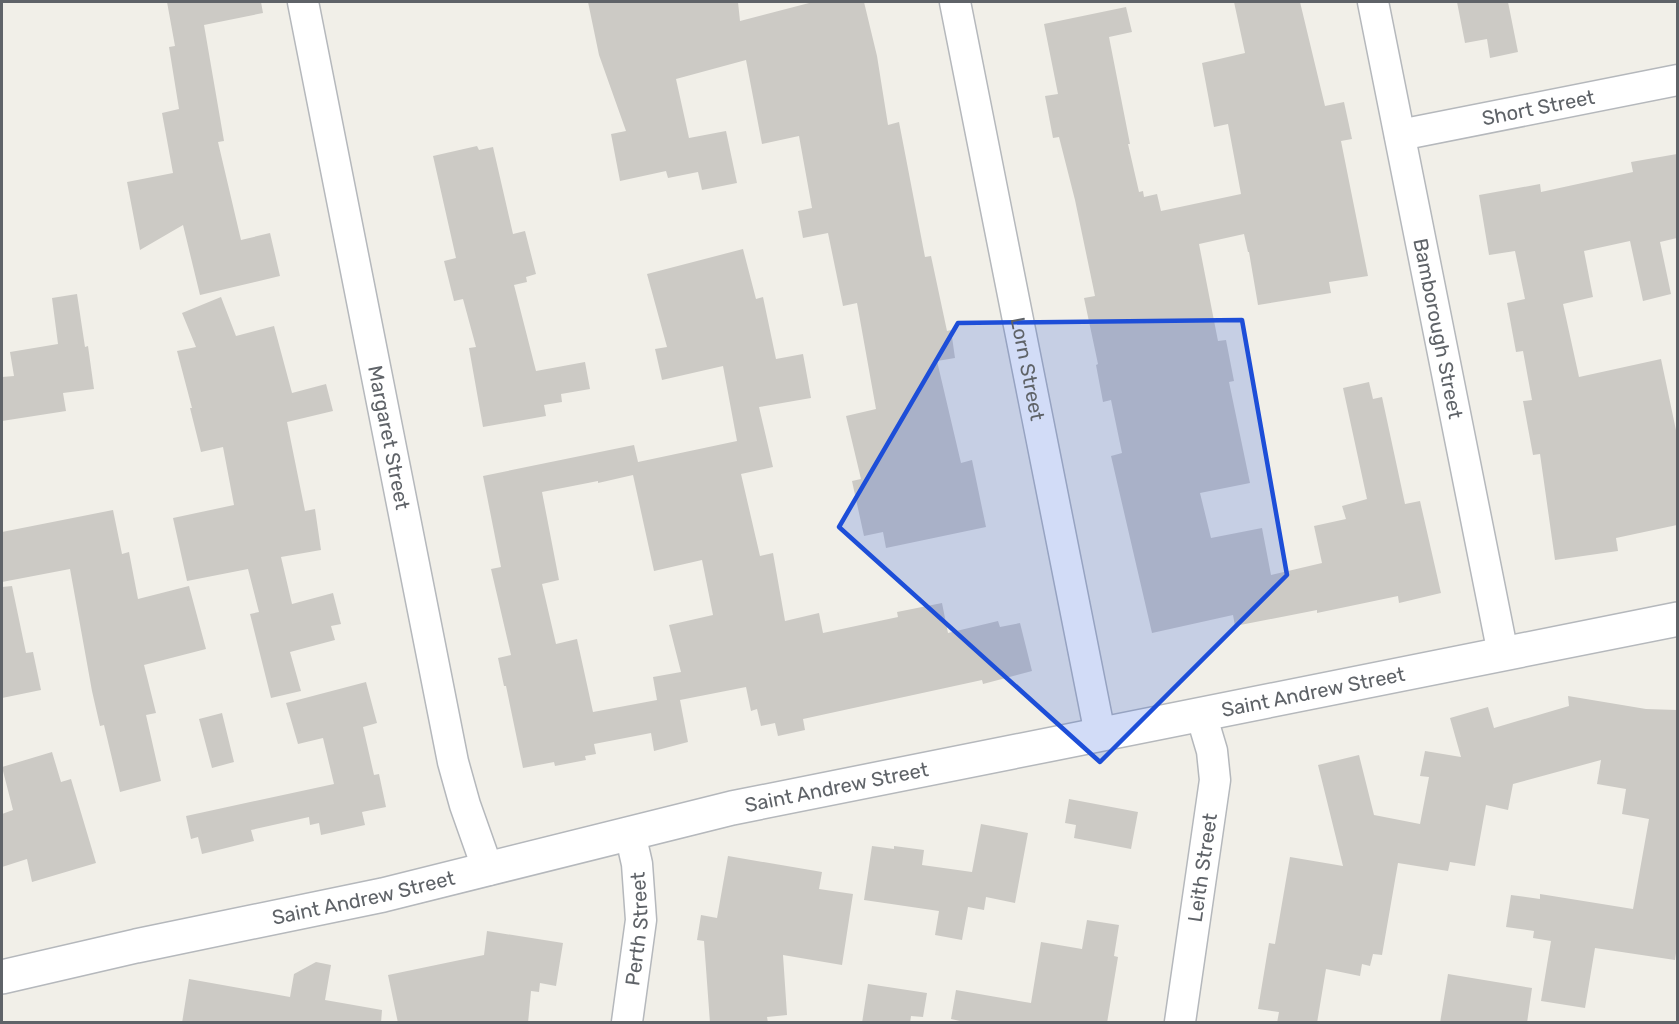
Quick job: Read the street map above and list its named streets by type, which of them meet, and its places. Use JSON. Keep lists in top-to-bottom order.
{
  "streets": {
    "street": [
      "Short Street",
      "Bamborough Street",
      "Lorn Street",
      "Margaret Street",
      "Saint Andrew Street",
      "Leith Street",
      "Perth Street"
    ]
  },
  "crossings": [
    ["Short Street", "Bamborough Street"],
    ["Bamborough Street", "Saint Andrew Street"],
    ["Lorn Street", "Saint Andrew Street"],
    ["Margaret Street", "Saint Andrew Street"],
    ["Saint Andrew Street", "Leith Street"],
    ["Saint Andrew Street", "Perth Street"]
  ]
}
